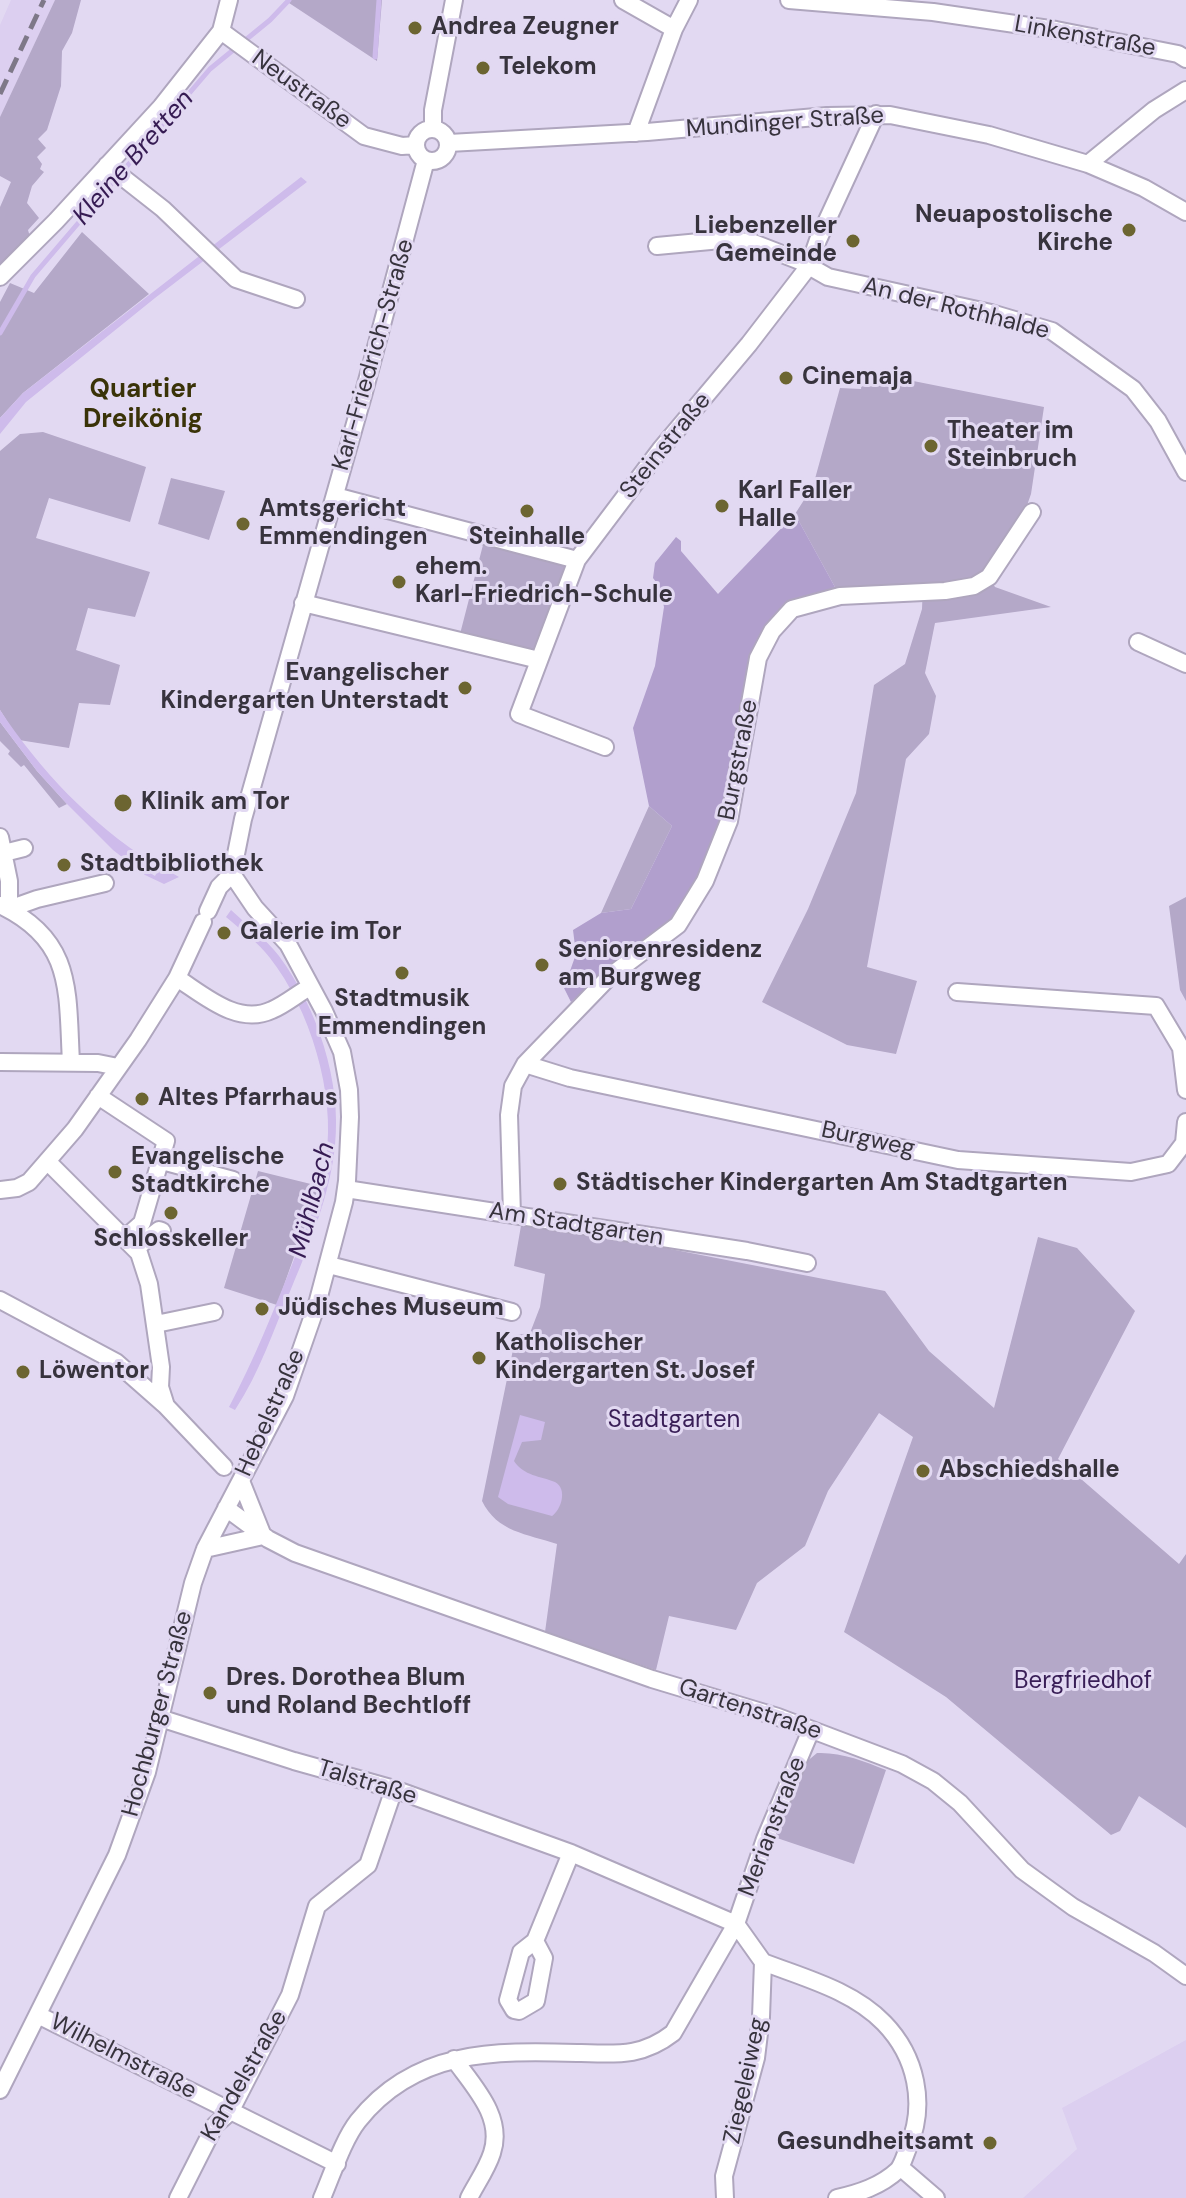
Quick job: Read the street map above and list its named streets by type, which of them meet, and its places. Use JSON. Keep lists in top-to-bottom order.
{
  "streets": {
    "street": [
      "Linkenstraße",
      "Neustraße",
      "Mundinger Straße",
      "An der Rothhalde",
      "Karl-Friedrich-Straße",
      "Steinstraße",
      "Burgstraße",
      "Burgweg",
      "Am Stadtgarten",
      "Hebelstraße",
      "Gartenstraße",
      "Hochburger Straße",
      "Talstraße",
      "Merianstraße",
      "Wilhelmstraße",
      "Kandelstraße",
      "Ziegeleiweg"
    ]
  },
  "crossings": [
    ["Neustraße", "Mundinger Straße"],
    ["Neustraße", "Karl-Friedrich-Straße"],
    ["Mundinger Straße", "Karl-Friedrich-Straße"],
    ["Mundinger Straße", "Steinstraße"],
    ["An der Rothhalde", "Steinstraße"],
    ["Karl-Friedrich-Straße", "Hebelstraße"],
    ["Burgstraße", "Burgweg"],
    ["Burgstraße", "Am Stadtgarten"],
    ["Am Stadtgarten", "Hebelstraße"],
    ["Hebelstraße", "Gartenstraße"],
    ["Hebelstraße", "Hochburger Straße"],
    ["Gartenstraße", "Hochburger Straße"],
    ["Gartenstraße", "Merianstraße"],
    ["Hochburger Straße", "Talstraße"],
    ["Hochburger Straße", "Wilhelmstraße"],
    ["Talstraße", "Merianstraße"],
    ["Talstraße", "Kandelstraße"],
    ["Merianstraße", "Wilhelmstraße"],
    ["Wilhelmstraße", "Kandelstraße"]
  ],
  "districts": ["Quartier Dreikönig"],
  "water": ["Kleine Bretten", "Mühlbach"],
  "parks": ["Stadtgarten", "Bergfriedhof"],
  "places": [
    "Andrea Zeugner",
    "Telekom",
    "Neuapostolische Kirche",
    "Liebenzeller Gemeinde",
    "Cinemaja",
    "Theater im Steinbruch",
    "Karl Faller Halle",
    "Steinhalle",
    "Amtsgericht Emmendingen",
    "ehem. Karl-Friedrich-Schule",
    "Evangelischer Kindergarten Unterstadt",
    "Klinik am Tor",
    "Stadtbibliothek",
    "Galerie im Tor",
    "Seniorenresidenz am Burgweg",
    "Stadtmusik Emmendingen",
    "Altes Pfarrhaus",
    "Evangelische Stadtkirche",
    "Städtischer Kindergarten Am Stadtgarten",
    "Schlosskeller",
    "Jüdisches Museum",
    "Katholischer Kindergarten St. Josef",
    "Löwentor",
    "Abschiedshalle",
    "Dres. Dorothea Blum und Roland Bechtloff",
    "Gesundheitsamt"
  ]
}
